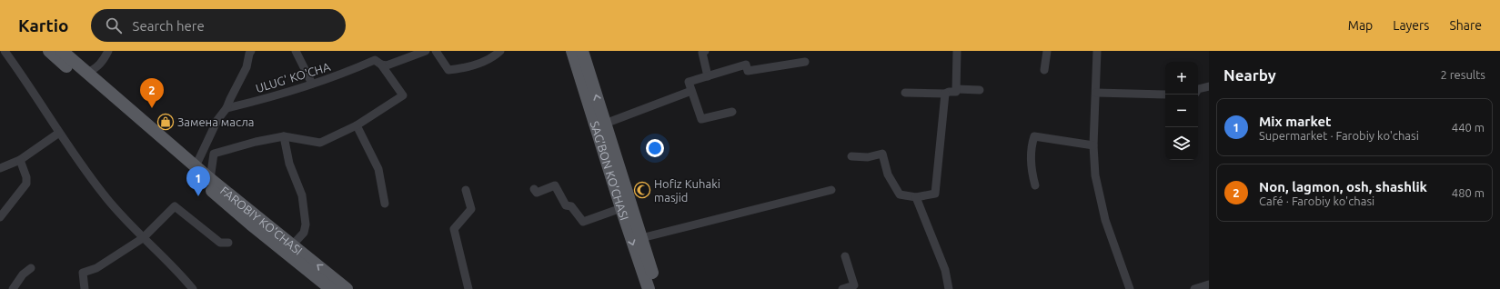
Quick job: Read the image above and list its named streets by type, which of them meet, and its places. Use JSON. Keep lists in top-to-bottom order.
{
  "streets": {
    "main road": ["SAG’BON KO’CHASI", "FAROBIY KO'CHASI"],
    "street": ["ULUG' KO'CHA"]
  },
  "places": {
    "shop": ["Замена масла"],
    "mosque": ["Hofiz Kuhaki masjid"]
  },
  "page": {
    "header": "Kartio",
    "search": "Search here",
    "nav": ["Map", "Layers", "Share"],
    "heading": ["Nearby", "2 results"],
    "map_buttons": ["+", "−"],
    "pins": ["2", "1"],
    "list": [
      {
        "mark": "1",
        "name": "Mix market",
        "note": "Supermarket · Farobiy ko'chasi",
        "value": "440 m"
      },
      {
        "mark": "2",
        "name": "Non, lagmon, osh, shashlik",
        "note": "Café · Farobiy ko'chasi",
        "value": "480 m"
      }
    ]
  }
}
